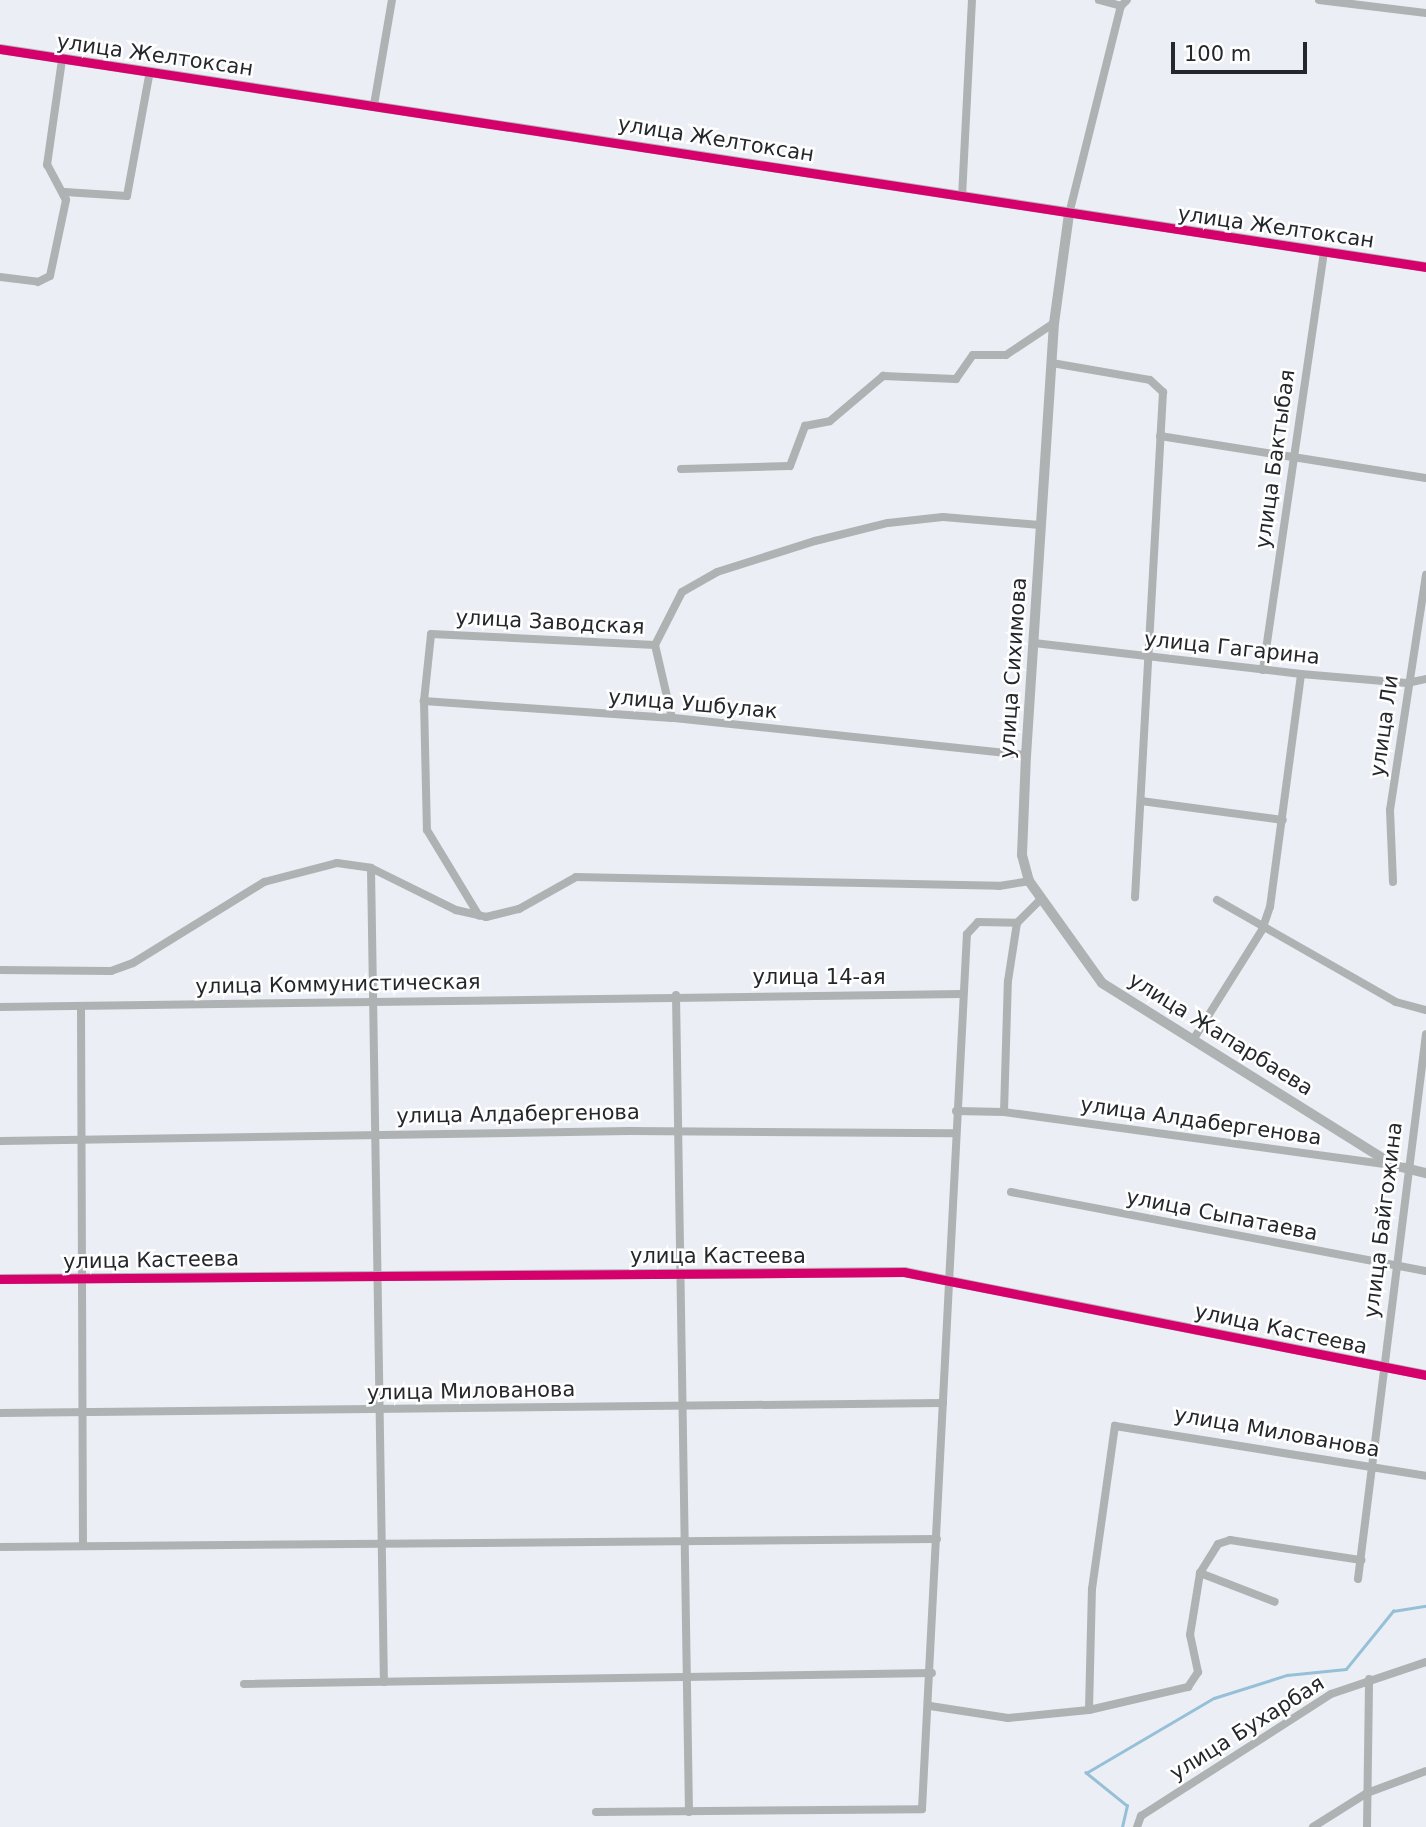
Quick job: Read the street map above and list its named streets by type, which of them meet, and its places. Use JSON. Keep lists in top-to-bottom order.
{
  "streets": {
    "street": [
      "улица Желтоксан",
      "улица Бактыбая",
      "улица Заводская",
      "улица Гагарина",
      "улица Сихимова",
      "улица Ушбулак",
      "улица Ли",
      "улица 14-ая",
      "улица Коммунистическая",
      "улица Жапарбаева",
      "улица Алдабергенова",
      "улица Сыпатаева",
      "улица Байгожина",
      "улица Кастеева",
      "улица Милованова",
      "улица Бухарбая"
    ]
  },
  "crossings": [
    ["улица Желтоксан", "улица Бактыбая"],
    ["улица Желтоксан", "улица Сихимова"],
    ["улица Бактыбая", "улица Гагарина"],
    ["улица Заводская", "улица Сихимова"],
    ["улица Заводская", "улица Ушбулак"],
    ["улица Гагарина", "улица Сихимова"],
    ["улица Гагарина", "улица Ли"],
    ["улица Сихимова", "улица Ушбулак"],
    ["улица Сихимова", "улица Жапарбаева"],
    ["улица 14-ая", "улица Коммунистическая"],
    ["улица Жапарбаева", "улица Алдабергенова"],
    ["улица Жапарбаева", "улица Байгожина"],
    ["улица Сыпатаева", "улица Байгожина"],
    ["улица Байгожина", "улица Кастеева"],
    ["улица Байгожина", "улица Милованова"]
  ],
  "scale_bar": "100 m"
}
